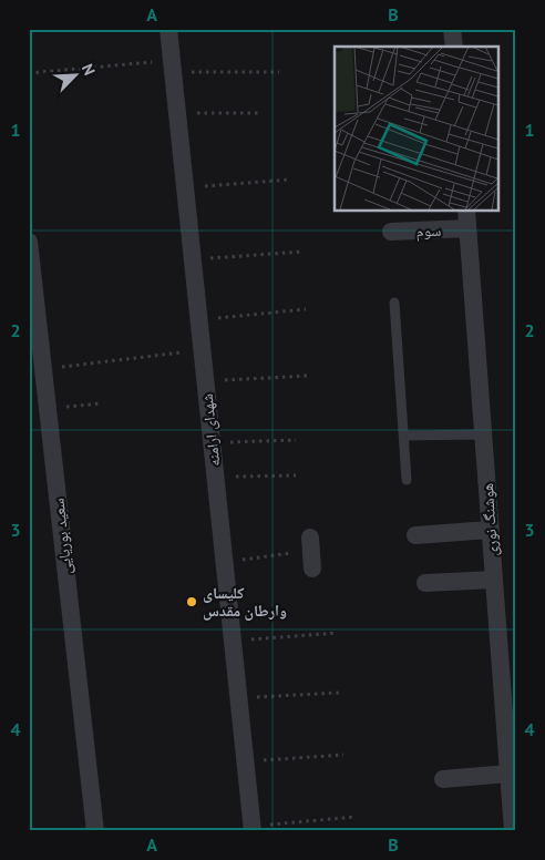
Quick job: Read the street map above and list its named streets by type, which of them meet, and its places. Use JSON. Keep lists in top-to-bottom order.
{
  "streets": {
    "street": [
      "سوم",
      "شهدای ارامنه",
      "هوشنگ نوری",
      "سعید بوریایی"
    ]
  },
  "crossings": [
    ["سوم", "هوشنگ نوری"]
  ],
  "places": ["کلیسای وارطان مقدس"],
  "north": "top right",
  "grid": {
    "columns": ["A", "B"],
    "rows": [
      "1",
      "2",
      "3",
      "4"
    ]
  }
}
